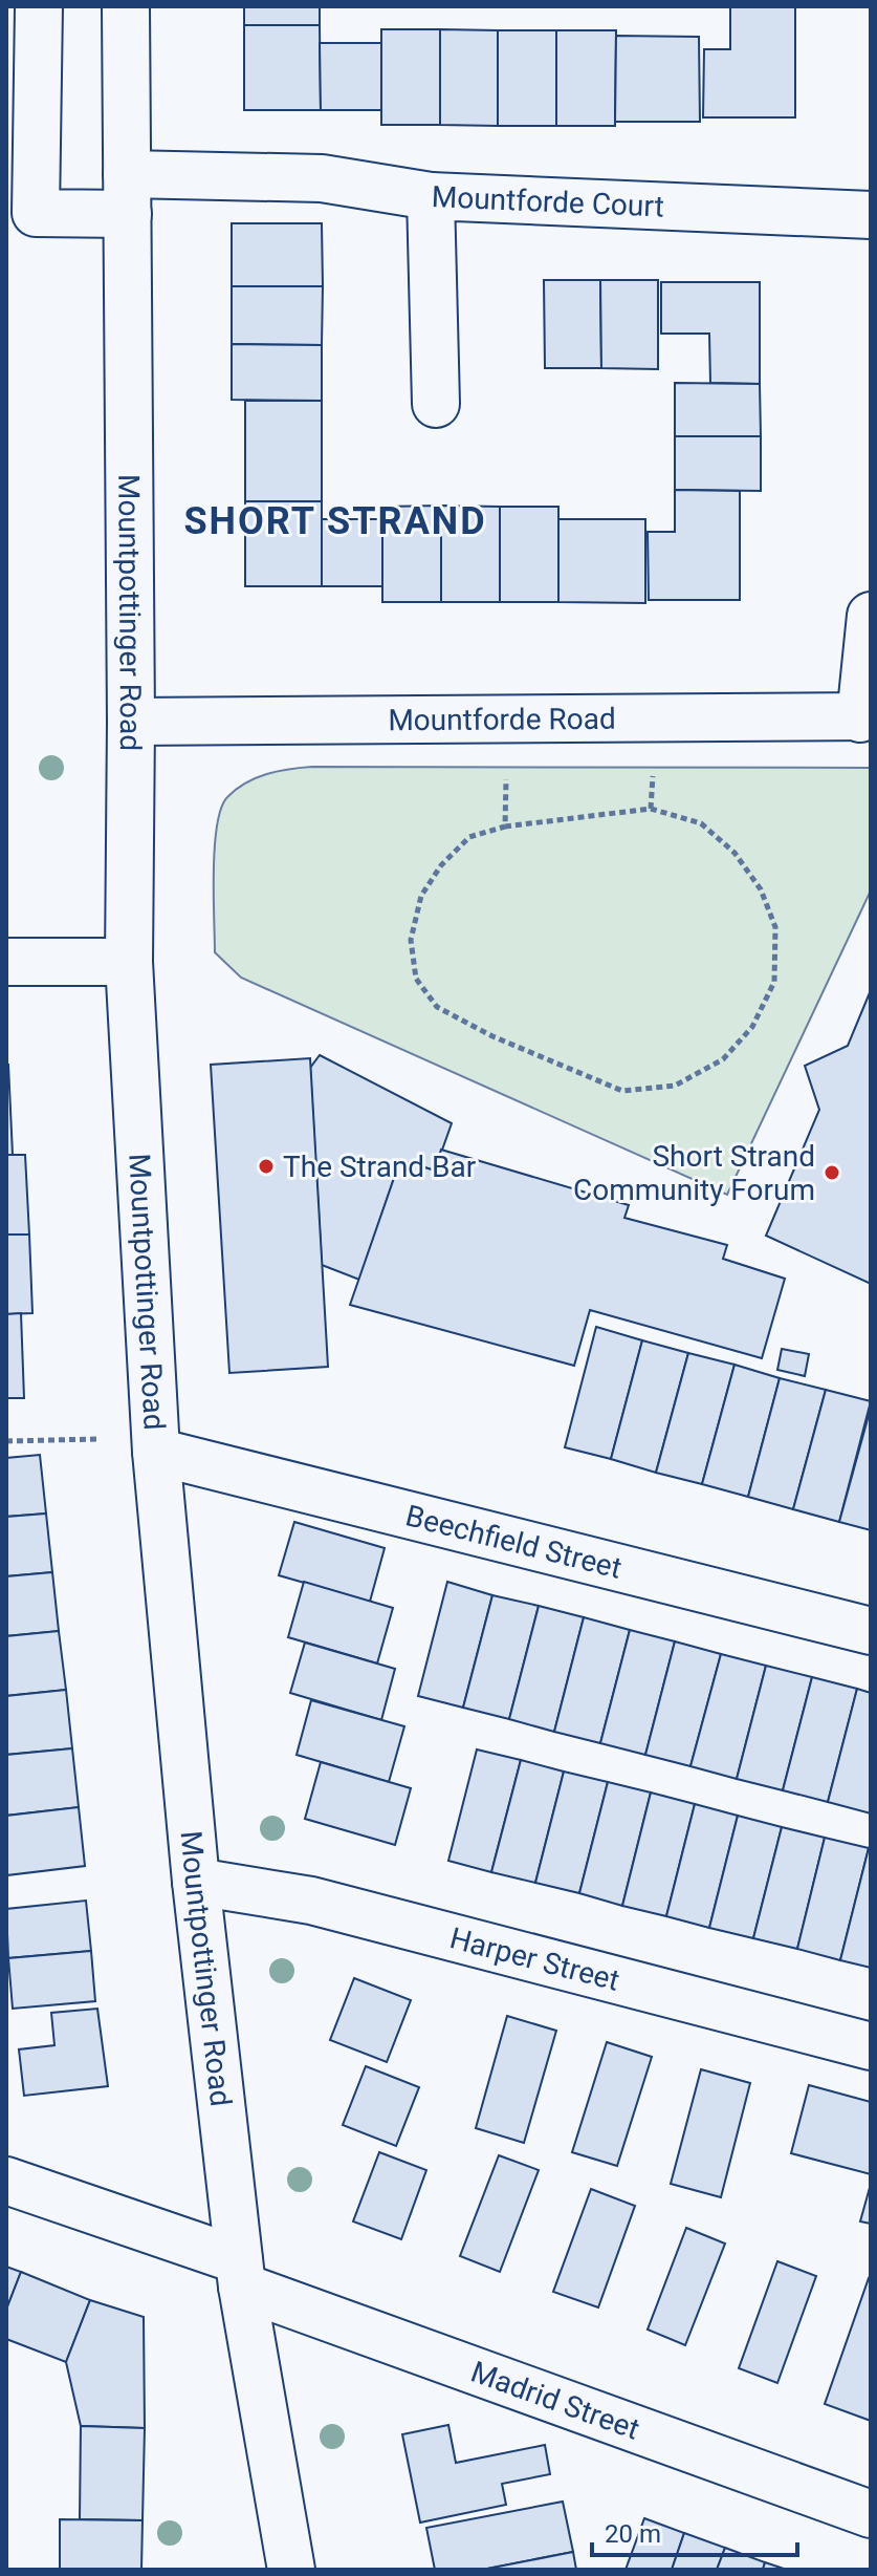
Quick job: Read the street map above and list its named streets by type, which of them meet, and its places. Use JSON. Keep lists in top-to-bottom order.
{
  "streets": {
    "street": [
      "Mountforde Court",
      "Mountpottinger Road",
      "Mountforde Road",
      "Beechfield Street",
      "Harper Street",
      "Madrid Street"
    ]
  },
  "crossings": [
    ["Mountpottinger Road", "Mountforde Road"],
    ["Mountpottinger Road", "Beechfield Street"],
    ["Mountpottinger Road", "Harper Street"],
    ["Mountpottinger Road", "Madrid Street"]
  ],
  "districts": ["SHORT STRAND"],
  "places": ["The Strand Bar", "Short Strand Community Forum"],
  "scale_bar": "20 m"
}
